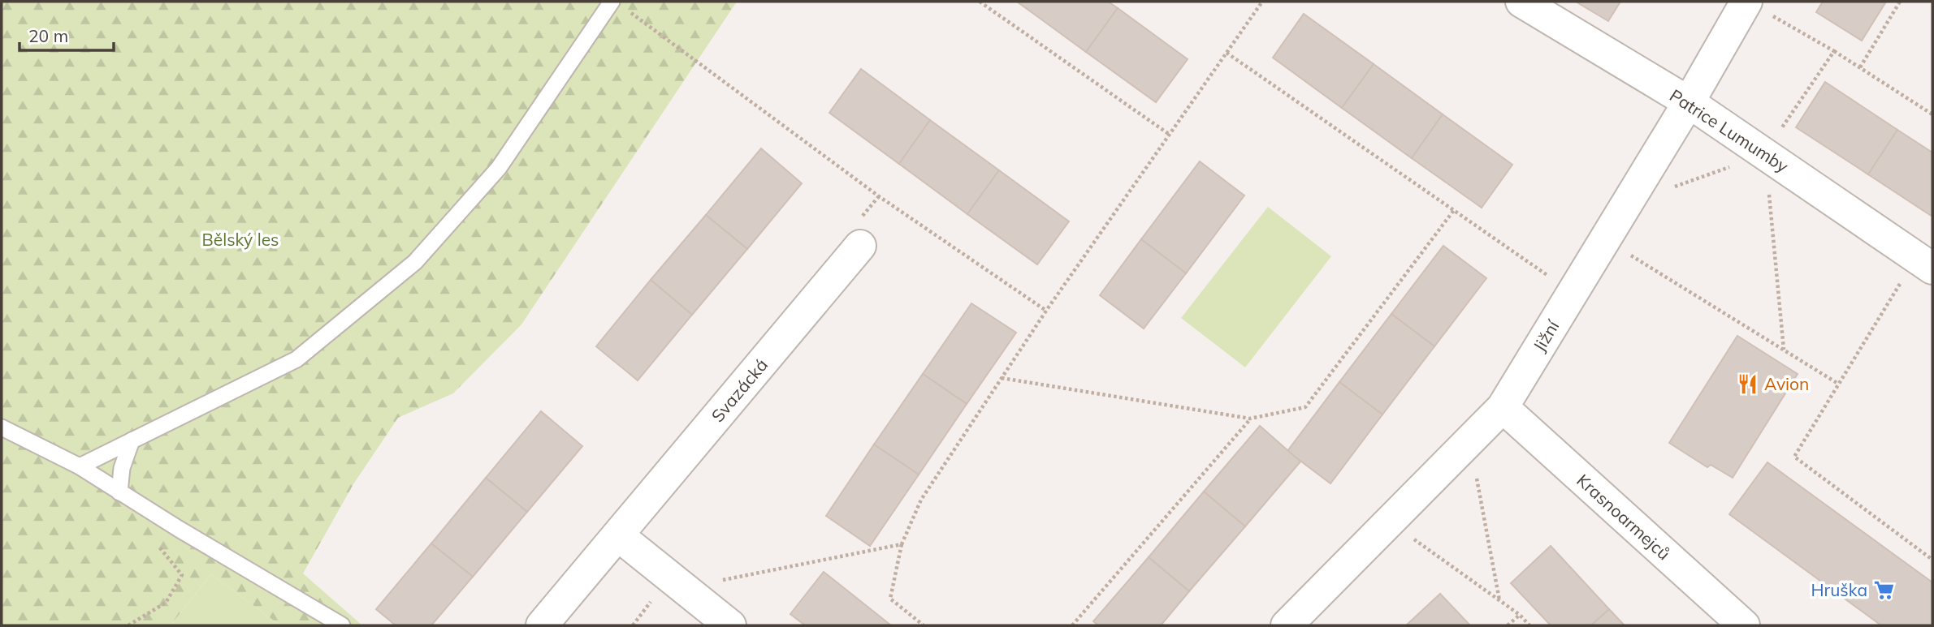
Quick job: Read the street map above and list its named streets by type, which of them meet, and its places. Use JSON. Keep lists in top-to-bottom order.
{
  "streets": {
    "street": [
      "Patrice Lumumby",
      "Jižní",
      "Svazácká",
      "Krasnoarmejců"
    ]
  },
  "crossings": [
    ["Patrice Lumumby", "Jižní"],
    ["Jižní", "Krasnoarmejců"]
  ],
  "parks": ["Bělský les"],
  "places": {
    "restaurant": ["Avion"],
    "supermarket": ["Hruška"]
  },
  "scale_bar": "20 m"
}
